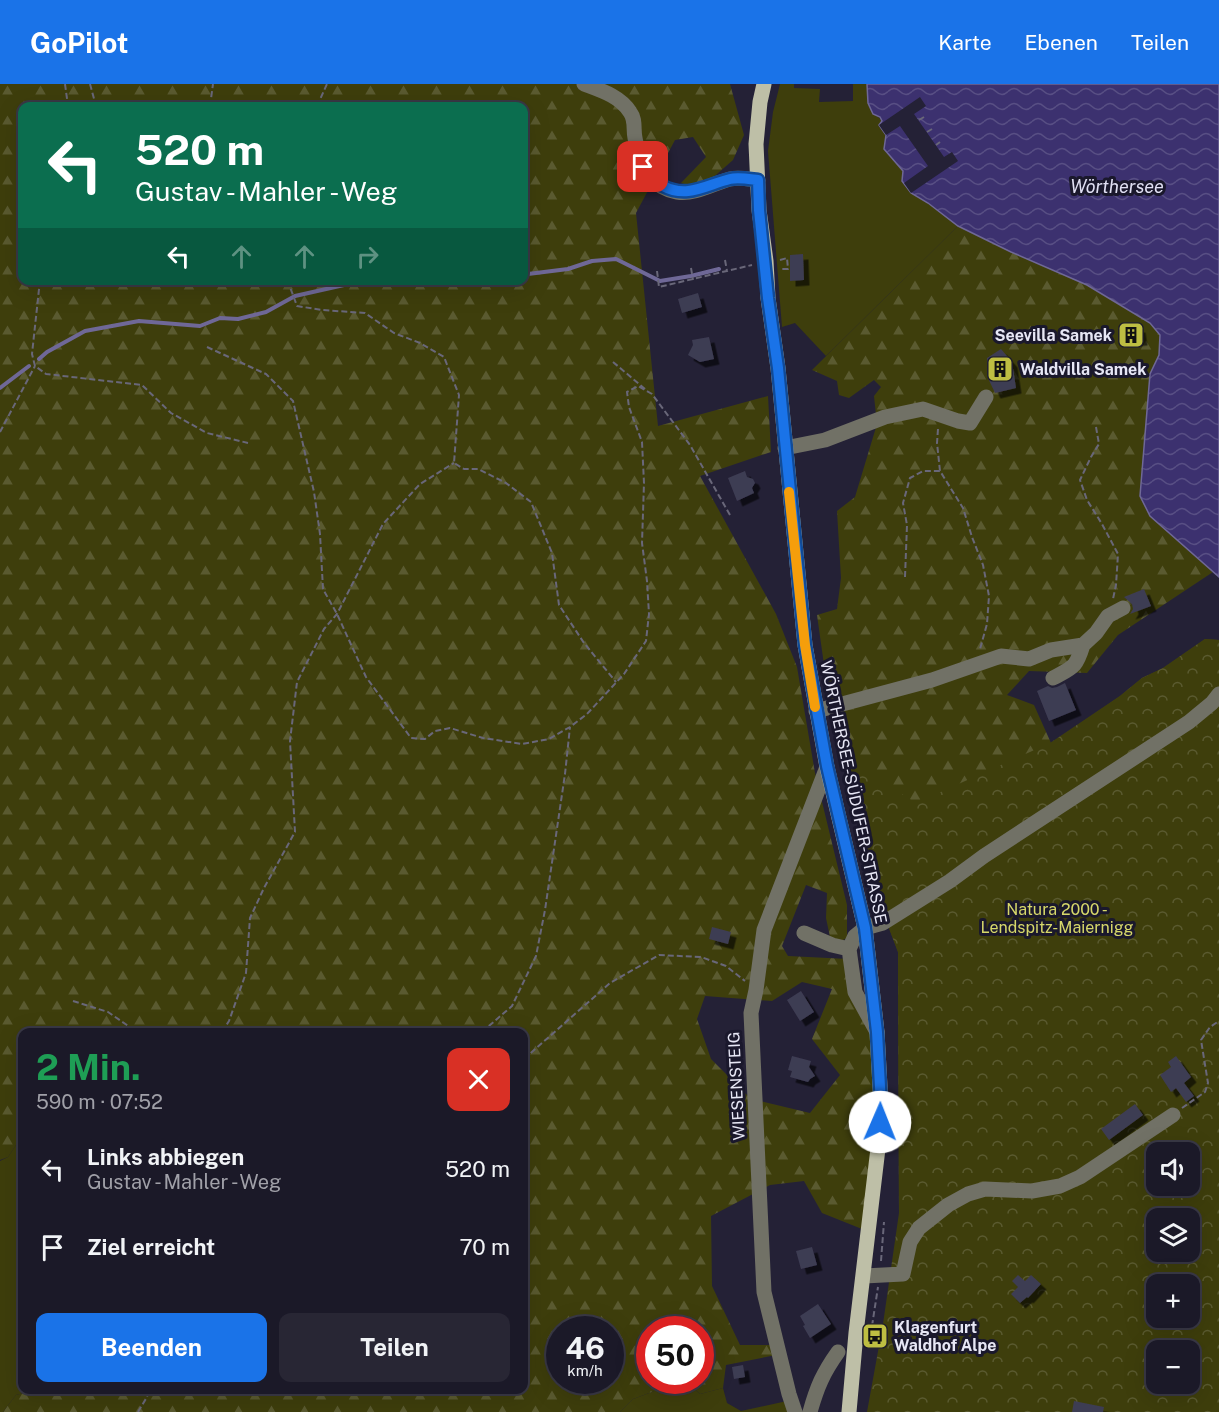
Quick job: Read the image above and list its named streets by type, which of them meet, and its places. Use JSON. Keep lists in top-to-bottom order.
{
  "streets": {
    "main road": ["WÖRTHERSEE-SÜDUFER-STRASSE"],
    "street": ["WIESENSTEIG"]
  },
  "crossings": [
    ["WÖRTHERSEE-SÜDUFER-STRASSE", "WIESENSTEIG"]
  ],
  "water": ["Wörthersee"],
  "parks": ["Natura 2000 - Lendspitz-Maiernigg"],
  "places": {
    "building": ["Seevilla Samek", "Waldvilla Samek"],
    "bus stop": ["Klagenfurt Waldhof Alpe"]
  },
  "page": {
    "header": "GoPilot",
    "nav": ["Karte", "Ebenen", "Teilen"],
    "turn": ["520 m", "Gustav - Mahler - Weg"],
    "heading": ["2 Min.", "590 m · 07:52"],
    "list": [
      {
        "name": "Links abbiegen",
        "note": "Gustav - Mahler - Weg",
        "value": "520 m"
      },
      {
        "name": "Ziel erreicht",
        "value": "70 m"
      }
    ],
    "map_buttons": ["+", "−"],
    "buttons": ["Beenden", "Teilen"],
    "speed": "46 km/h",
    "limit": "50"
  }
}
